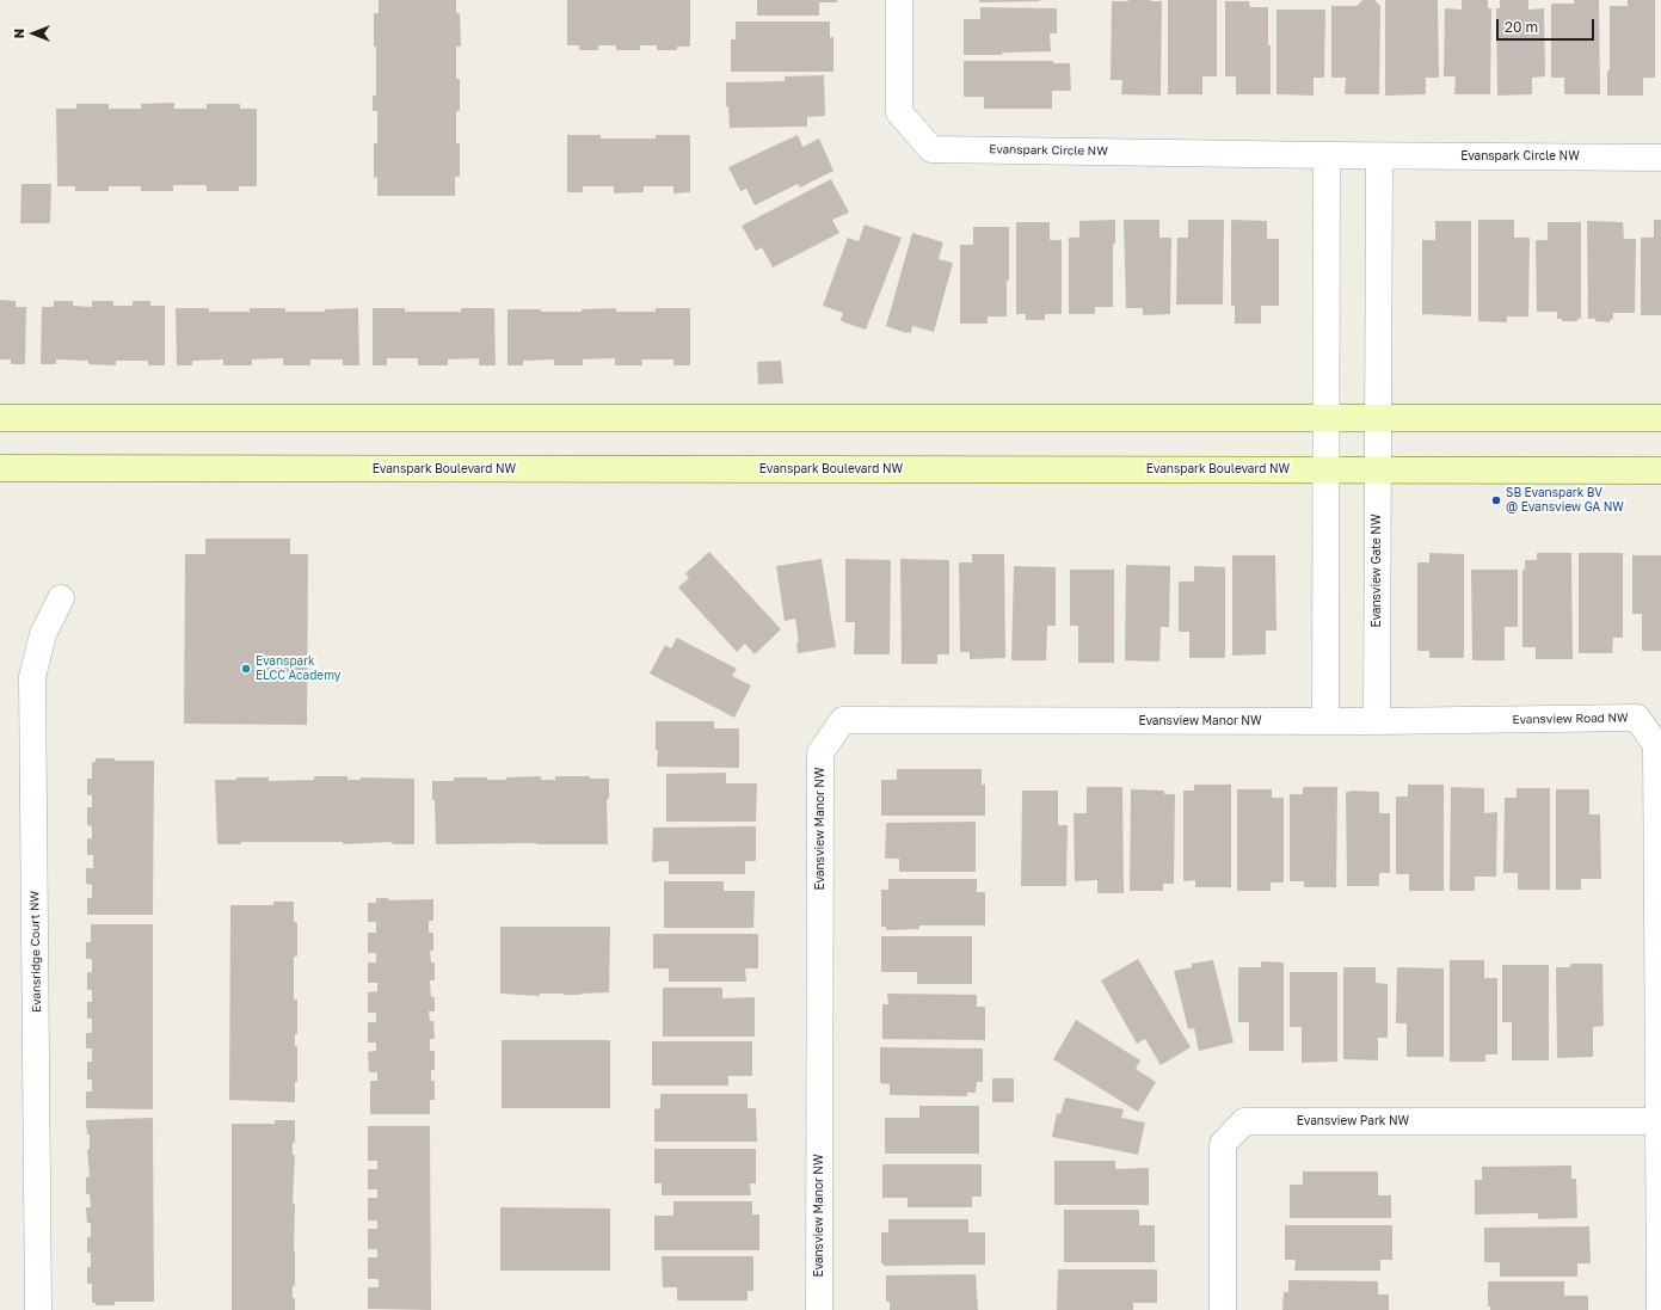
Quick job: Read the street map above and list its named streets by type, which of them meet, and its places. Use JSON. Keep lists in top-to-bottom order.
{
  "streets": {
    "street": [
      "Evanspark Circle NW",
      "Evanspark Boulevard NW",
      "Evansview Gate NW",
      "Evansview Road NW",
      "Evansview Manor NW",
      "Evansridge Court NW",
      "Evansview Park NW"
    ]
  },
  "crossings": [
    ["Evanspark Boulevard NW", "Evansview Gate NW"],
    ["Evansview Gate NW", "Evansview Road NW"],
    ["Evansview Road NW", "Evansview Manor NW"],
    ["Evansview Road NW", "Evansview Park NW"]
  ],
  "places": ["SB Evanspark BV @ Evansview GA NW", "Evanspark ELCC Academy"],
  "scale_bar": "20 m",
  "north": "left"
}
